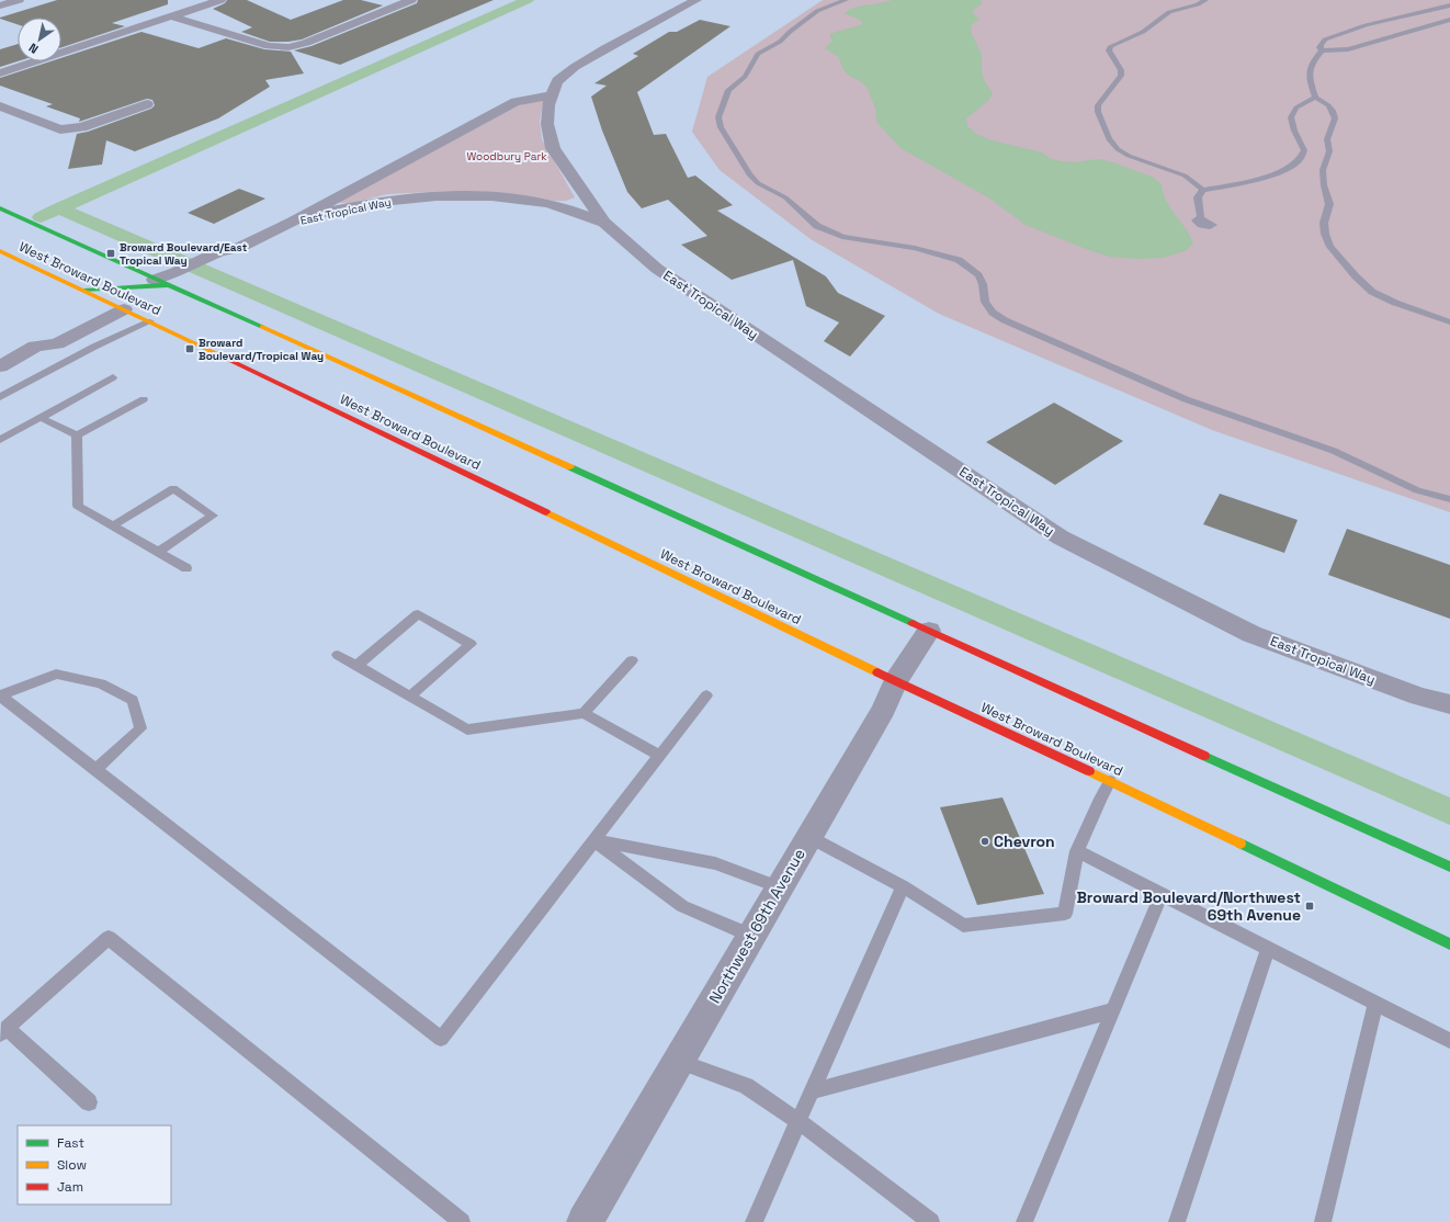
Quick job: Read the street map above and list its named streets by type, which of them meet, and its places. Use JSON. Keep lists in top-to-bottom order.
{
  "streets": {
    "main road": ["West Broward Boulevard"],
    "street": ["East Tropical Way", "Northwest 69th Avenue"]
  },
  "crossings": [
    ["East Tropical Way", "West Broward Boulevard"],
    ["West Broward Boulevard", "Northwest 69th Avenue"]
  ],
  "parks": ["Woodbury Park"],
  "places": {
    "transit": ["Broward Boulevard/East Tropical Way", "Broward Boulevard/Tropical Way", "Broward Boulevard/Northwest 69th Avenue"],
    "other": ["Chevron"]
  },
  "legend": ["Fast", "Slow", "Jam"],
  "north": "bottom left"
}
